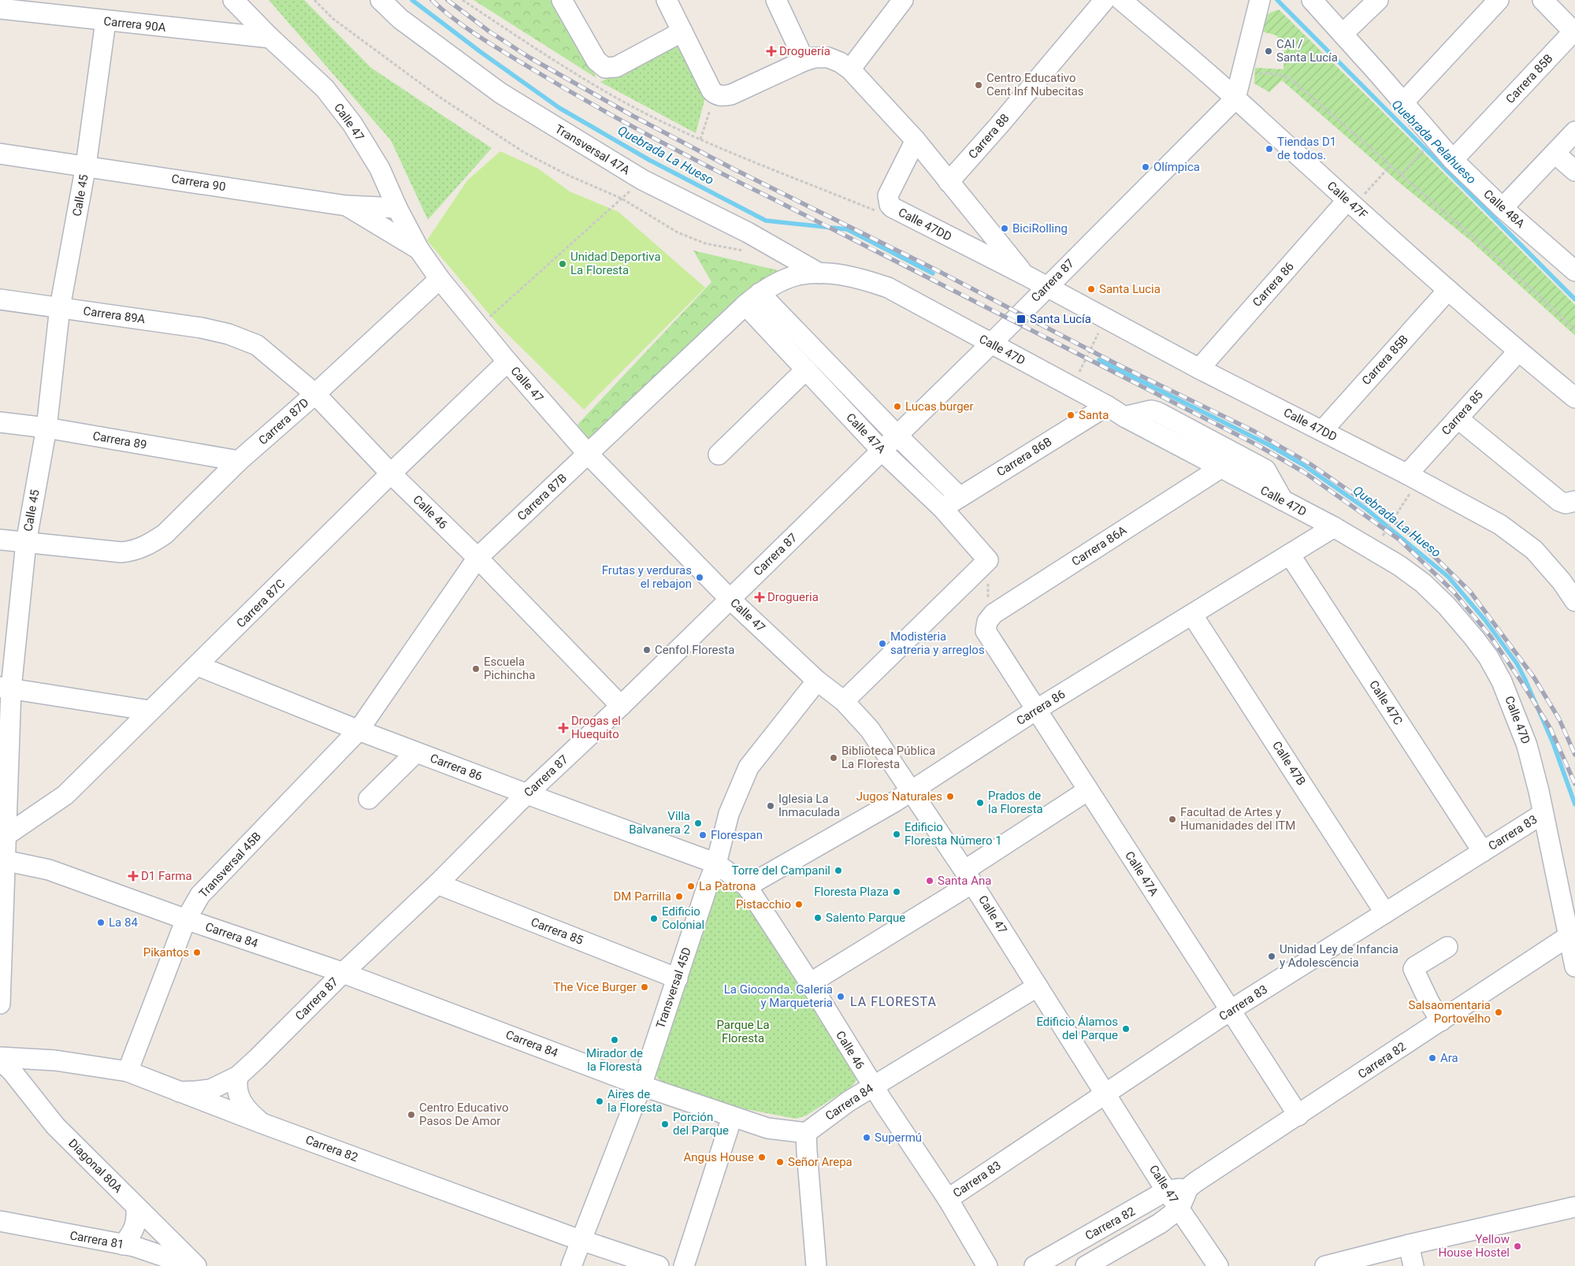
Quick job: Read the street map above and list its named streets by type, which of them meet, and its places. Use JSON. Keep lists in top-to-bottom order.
{
  "streets": {
    "street": [
      "Carrera 90A",
      "Carrera 85B",
      "Calle 47",
      "Carrera 88",
      "Transversal 47A",
      "Carrera 90",
      "Calle 45",
      "Calle 47F",
      "Calle 48A",
      "Calle 47DD",
      "Carrera 87",
      "Carrera 86",
      "Carrera 89A",
      "Calle 47D",
      "Carrera 85",
      "Carrera 87D",
      "Calle 47A",
      "Carrera 89",
      "Carrera 86B",
      "Carrera 87B",
      "Calle 46",
      "Carrera 86A",
      "Carrera 87C",
      "Calle 47C",
      "Calle 47B",
      "Carrera 83",
      "Transversal 45B",
      "Carrera 84",
      "Transversal 45D",
      "Carrera 82",
      "Diagonal 80A",
      "Carrera 81"
    ]
  },
  "crossings": [
    ["Carrera 90A", "Calle 47"],
    ["Carrera 90A", "Calle 45"],
    ["Carrera 85B", "Calle 47F"],
    ["Carrera 85B", "Calle 48A"],
    ["Carrera 85B", "Calle 47DD"],
    ["Calle 47", "Carrera 90"],
    ["Calle 47", "Carrera 87"],
    ["Calle 47", "Carrera 86"],
    ["Calle 47", "Carrera 87D"],
    ["Calle 47", "Carrera 87B"],
    ["Calle 47", "Carrera 87C"],
    ["Calle 47", "Carrera 83"],
    ["Calle 47", "Carrera 84"],
    ["Calle 47", "Transversal 45D"],
    ["Calle 47", "Carrera 82"],
    ["Carrera 88", "Calle 47DD"],
    ["Transversal 47A", "Calle 47D"],
    ["Carrera 90", "Calle 45"],
    ["Calle 45", "Carrera 89A"],
    ["Calle 45", "Carrera 87D"],
    ["Calle 45", "Carrera 89"],
    ["Calle 45", "Carrera 87C"],
    ["Calle 45", "Carrera 84"],
    ["Calle 47F", "Carrera 87"],
    ["Calle 47F", "Carrera 86"],
    ["Calle 47F", "Carrera 85"],
    ["Calle 47DD", "Carrera 87"],
    ["Calle 47DD", "Carrera 86"],
    ["Calle 47DD", "Carrera 85"],
    ["Carrera 87", "Carrera 86"],
    ["Carrera 87", "Calle 47D"],
    ["Carrera 87", "Carrera 85"],
    ["Carrera 87", "Calle 47A"],
    ["Carrera 87", "Calle 46"],
    ["Carrera 87", "Carrera 84"],
    ["Carrera 87", "Carrera 82"],
    ["Carrera 86", "Calle 47D"],
    ["Carrera 86", "Calle 47A"],
    ["Carrera 86", "Carrera 87B"],
    ["Carrera 86", "Calle 46"],
    ["Carrera 86", "Carrera 87C"],
    ["Carrera 86", "Calle 47C"],
    ["Carrera 86", "Calle 47B"],
    ["Carrera 86", "Transversal 45B"],
    ["Carrera 86", "Transversal 45D"],
    ["Carrera 89A", "Calle 46"],
    ["Calle 47D", "Calle 47A"],
    ["Calle 47D", "Carrera 86B"],
    ["Calle 47D", "Carrera 87B"],
    ["Calle 47D", "Carrera 86A"],
    ["Calle 47D", "Carrera 83"],
    ["Calle 47D", "Carrera 82"],
    ["Carrera 85", "Transversal 45D"],
    ["Carrera 87D", "Carrera 89"],
    ["Carrera 87D", "Calle 46"],
    ["Calle 47A", "Carrera 86B"],
    ["Calle 47A", "Carrera 87B"],
    ["Calle 47A", "Carrera 86A"],
    ["Calle 47A", "Carrera 83"],
    ["Calle 47A", "Carrera 82"],
    ["Carrera 87B", "Calle 46"],
    ["Carrera 87B", "Transversal 45B"],
    ["Calle 46", "Carrera 87C"],
    ["Calle 46", "Carrera 83"],
    ["Calle 46", "Carrera 84"],
    ["Calle 46", "Transversal 45D"],
    ["Calle 47C", "Carrera 83"],
    ["Calle 47B", "Carrera 83"],
    ["Transversal 45B", "Carrera 84"],
    ["Transversal 45B", "Carrera 82"],
    ["Carrera 84", "Transversal 45D"],
    ["Transversal 45D", "Carrera 82"],
    ["Carrera 82", "Diagonal 80A"]
  ],
  "districts": ["LA FLORESTA"],
  "water": ["Quebrada Pelahueso", "Quebrada La Hueso"],
  "parks": ["Parque La Floresta"],
  "places": {
    "health": [
      "Droguería",
      "Drogueria",
      "Drogas el Huequito",
      "D1 Farma"
    ],
    "other": [
      "CAI / Santa Lucía",
      "Centro Educativo Cent Inf Nubecitas",
      "Tiendas D1 de todos.",
      "Olímpica",
      "BiciRolling",
      "Unidad Deportiva La Floresta",
      "Santa Lucia",
      "Lucas burger",
      "Santa",
      "Frutas y verduras el rebajon",
      "Modisteria satreria y arreglos",
      "Cenfol Floresta",
      "Escuela Pichincha",
      "Biblioteca Pública La Floresta",
      "Jugos Naturales",
      "Prados de la Floresta",
      "Iglesia La Inmaculada",
      "Facultad de Artes y Humanidades del ITM",
      "Villa Balvanera 2",
      "Edificio Floresta Número 1",
      "Florespan",
      "Torre del Campanil",
      "Santa Ana",
      "La Patrona",
      "Floresta Plaza",
      "DM Parrilla",
      "Pistacchio",
      "Salento Parque",
      "Edificio Colonial",
      "La 84",
      "Pikantos",
      "Unidad Ley de Infancia y Adolescencia",
      "The Vice Burger",
      "La Gioconda. Galeria y Marqueteria",
      "Salsaomentaria Portovelho",
      "Edificio Álamos del Parque",
      "Mirador de la Floresta",
      "Ara",
      "Aires de la Floresta",
      "Centro Educativo Pasos De Amor",
      "Porción del Parque",
      "Supermú",
      "Angus House",
      "Señor Arepa",
      "Yellow House Hostel"
    ],
    "transit": ["Santa Lucía"]
  }
}
